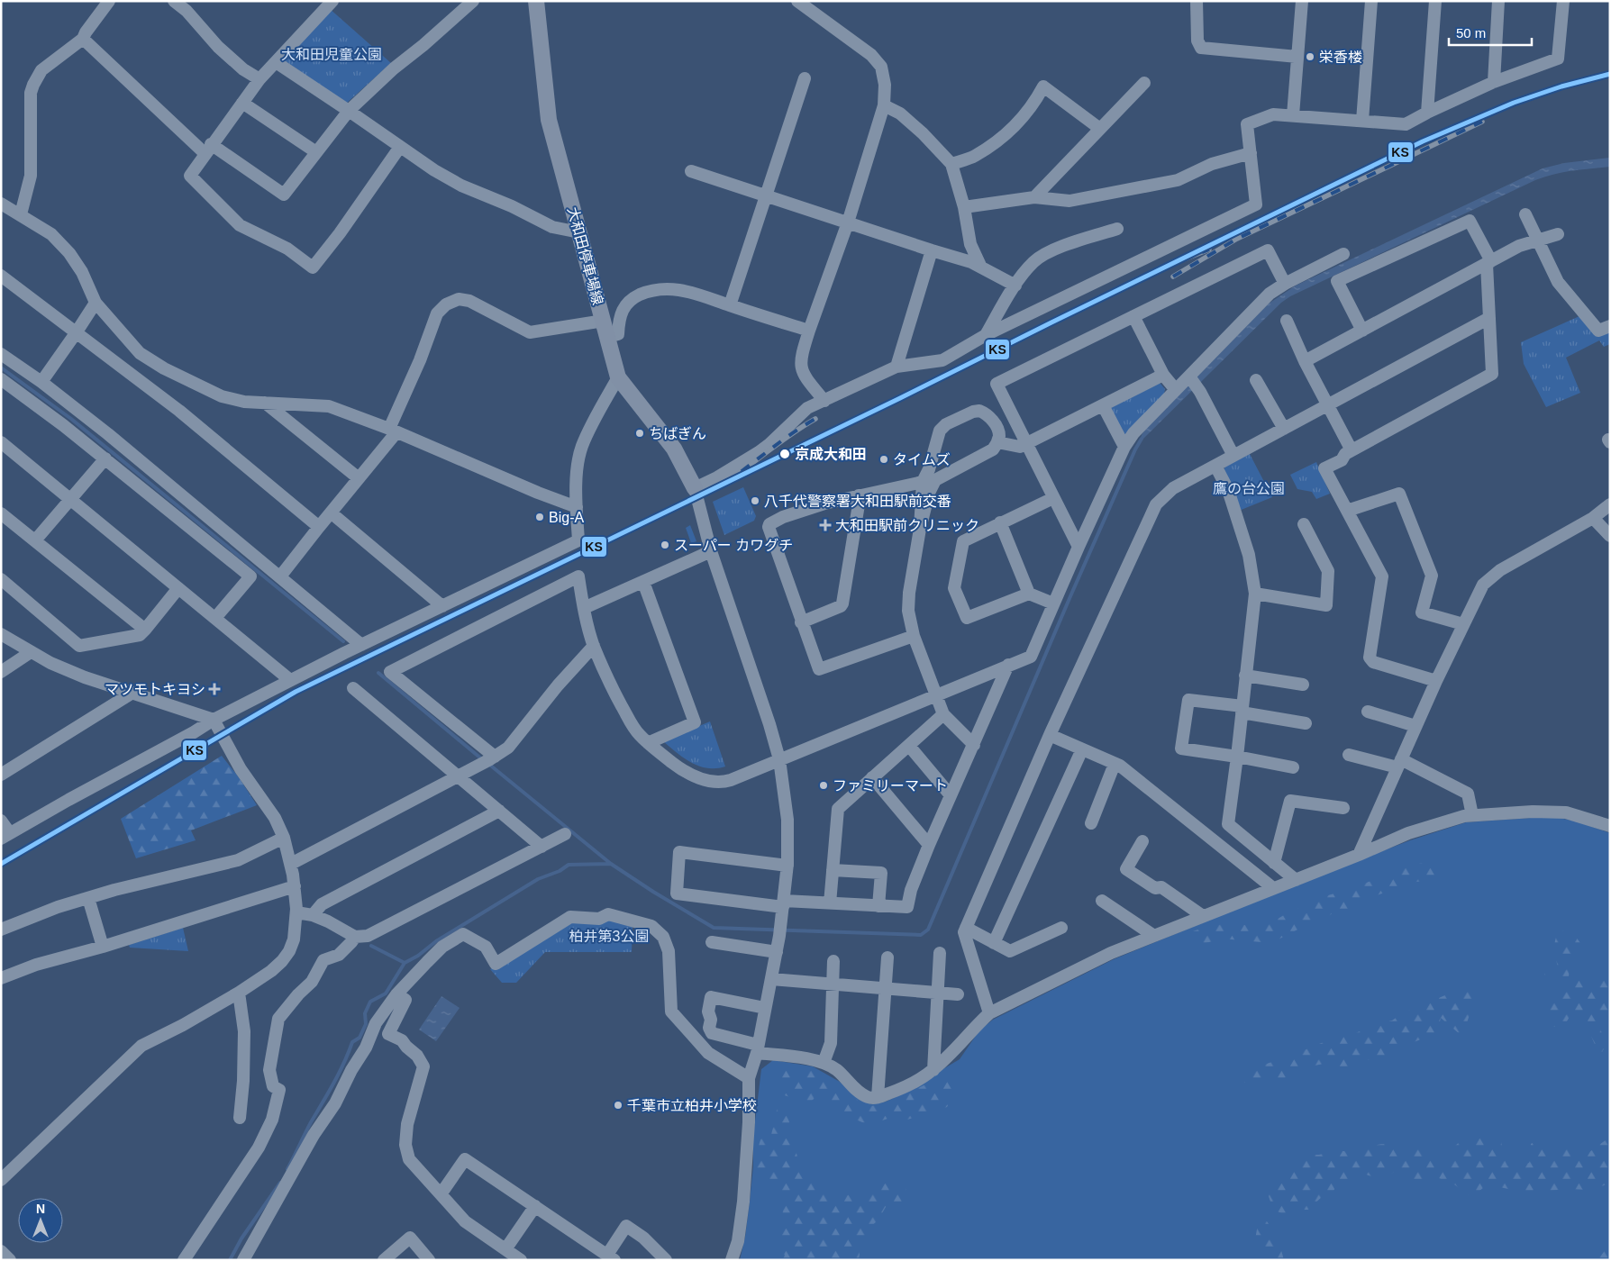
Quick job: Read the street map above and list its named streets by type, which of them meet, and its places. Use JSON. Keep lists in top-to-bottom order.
{
  "streets": {
    "main road": ["大和田停車場線"]
  },
  "parks": ["大和田児童公園", "鷹の台公園", "柏井第3公園"],
  "places": {
    "other": [
      "栄香楼",
      "ちばぎん",
      "京成大和田",
      "タイムズ",
      "八千代警察署大和田駅前交番",
      "Big-A",
      "スーパー カワグチ",
      "ファミリーマート",
      "千葉市立柏井小学校"
    ],
    "health": ["大和田駅前クリニック", "マツモトキヨシ"]
  },
  "lines": ["transit line KS"],
  "scale_bar": "50 m",
  "north": "top"
}
